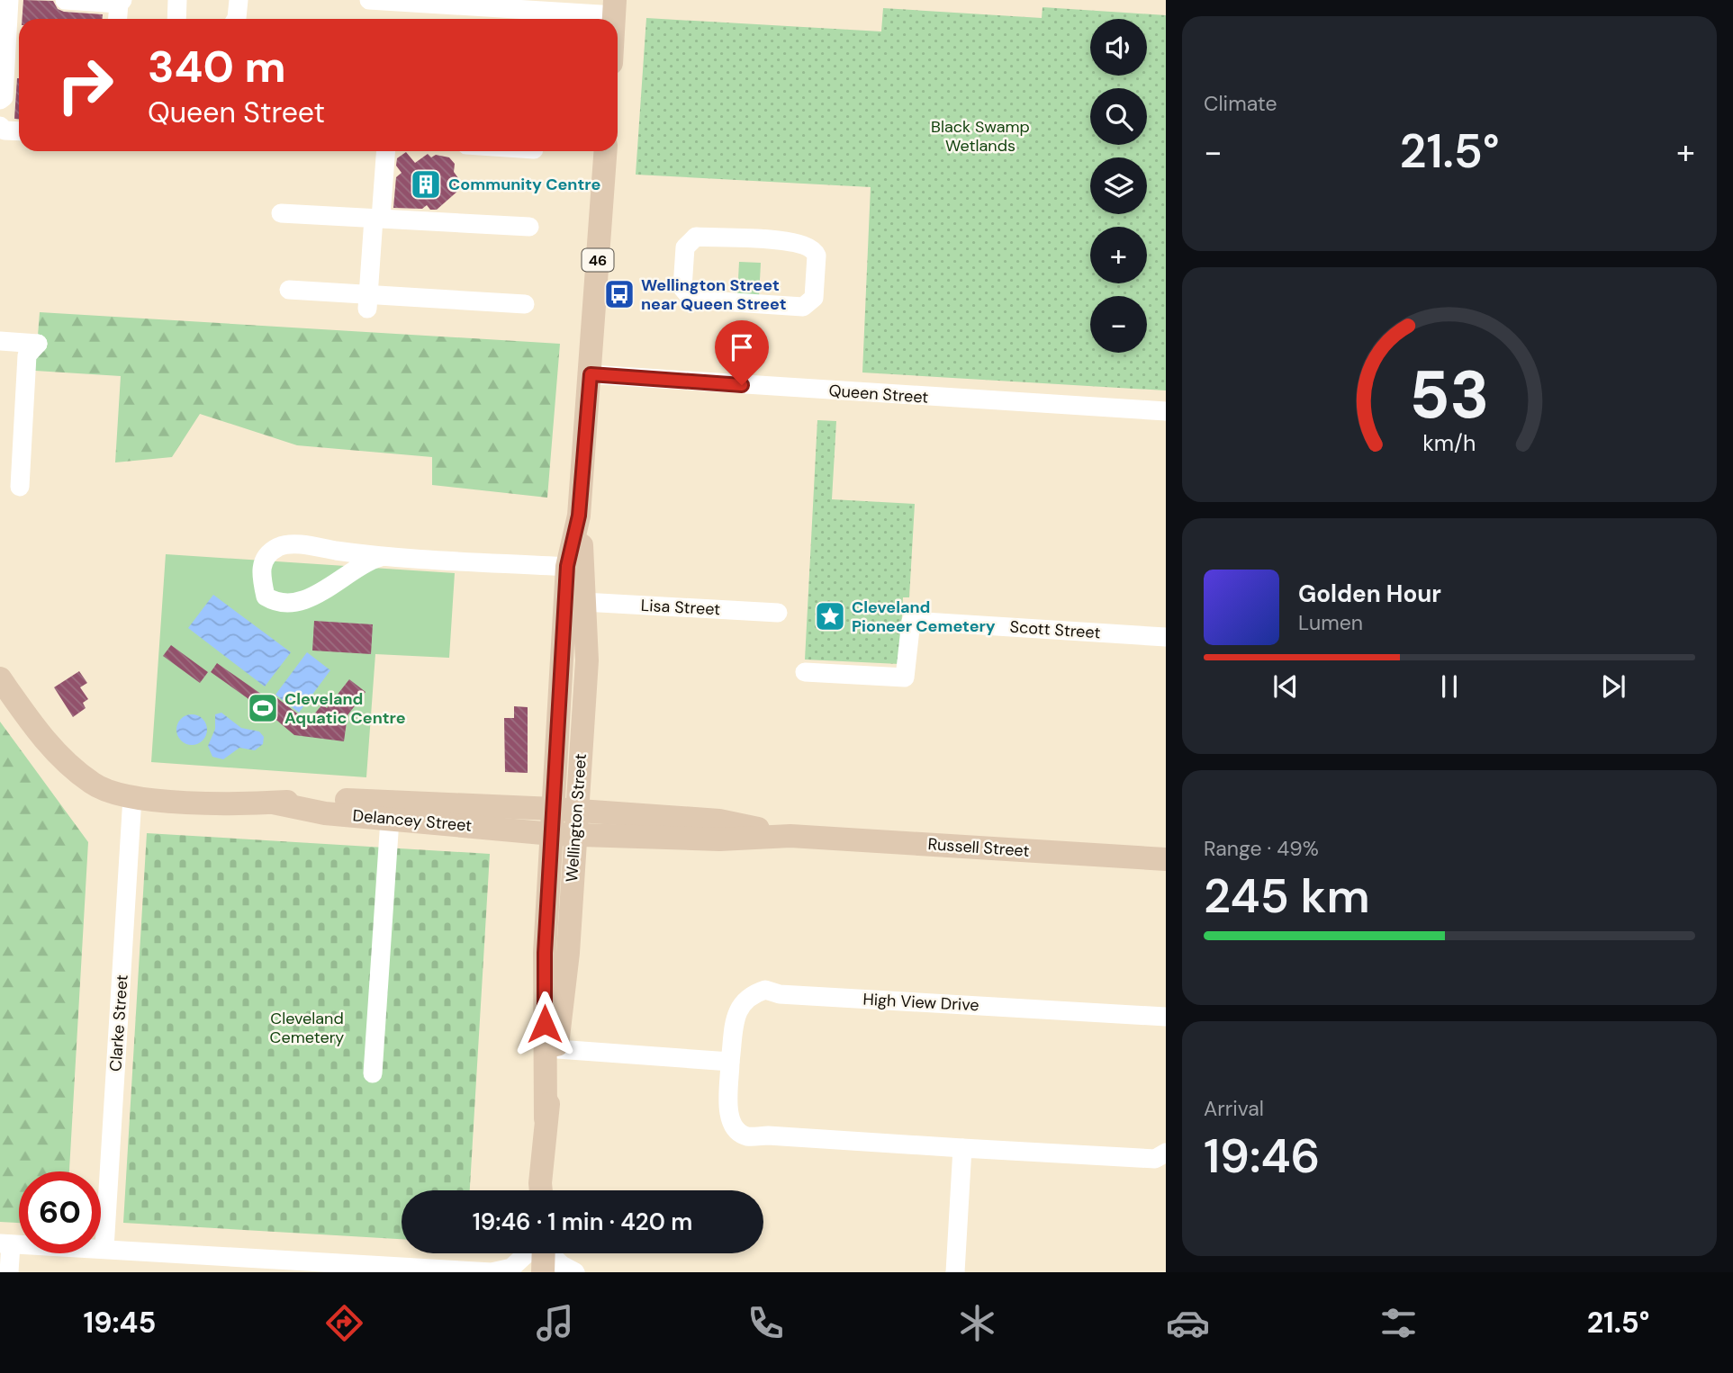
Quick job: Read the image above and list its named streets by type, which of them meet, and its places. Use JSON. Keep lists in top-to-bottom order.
{
  "streets": {
    "main road": [
      "46",
      "Wellington Street",
      "Delancey Street",
      "Russell Street"
    ],
    "street": [
      "Queen Street",
      "Lisa Street",
      "Scott Street",
      "High View Drive",
      "Clarke Street"
    ]
  },
  "crossings": [
    ["Queen Street", "Wellington Street"],
    ["Lisa Street", "Wellington Street"],
    ["Wellington Street", "Delancey Street"],
    ["Wellington Street", "Russell Street"],
    ["Delancey Street", "Russell Street"],
    ["Delancey Street", "Clarke Street"]
  ],
  "parks": ["Black Swamp Wetlands", "Cleveland Cemetery"],
  "places": {
    "building": ["Community Centre"],
    "bus stop": ["Wellington Street near Queen Street"],
    "place": ["Cleveland Pioneer Cemetery"],
    "sports": ["Cleveland Aquatic Centre"]
  },
  "page": {
    "tile": [
      "Climate",
      ["Range · 49%", "245 km"],
      ["Arrival", "19:46"]
    ],
    "map_buttons": ["+", "−"],
    "turn": ["340 m", "Queen Street"],
    "heat": ["−", "21.5°", "+"],
    "song": ["Golden Hour", "Lumen"],
    "limit": "60",
    "trip": "19:46 · 1 min · 420 m",
    "tabs": ["19:45", "21.5°"],
    "gauge": ["53", "km/h"]
  }
}
